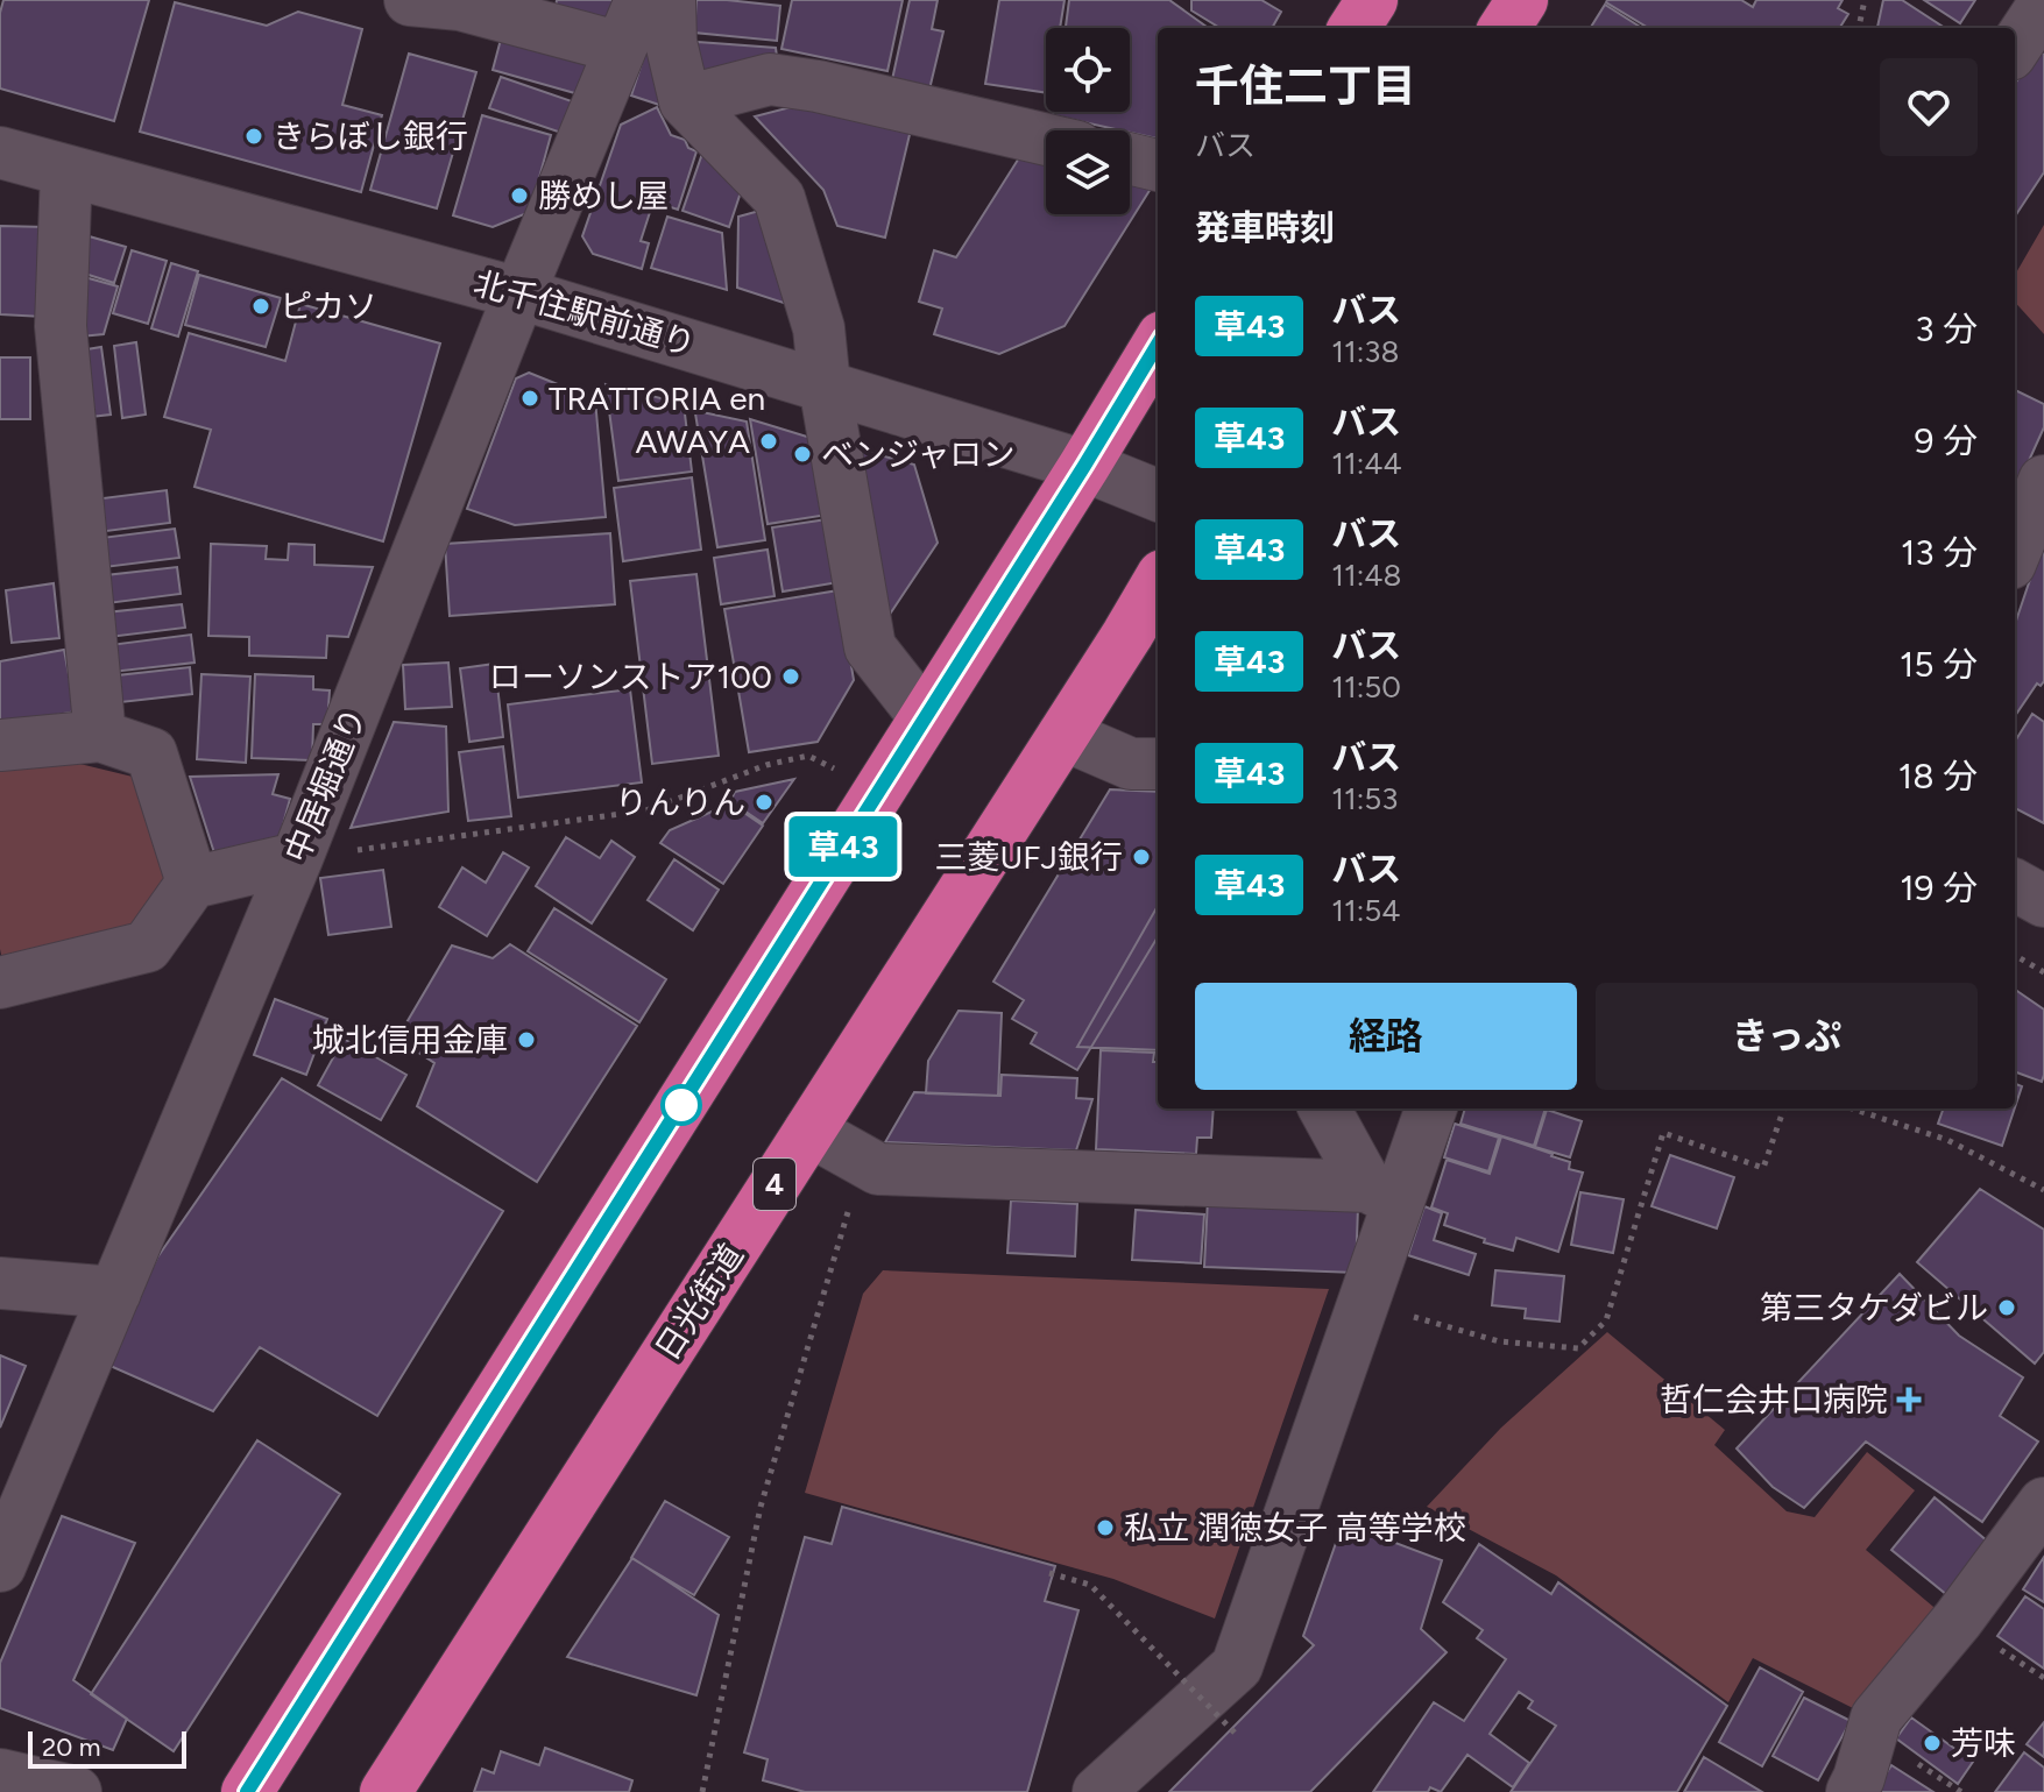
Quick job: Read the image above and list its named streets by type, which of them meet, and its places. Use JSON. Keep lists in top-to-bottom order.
{
  "streets": {
    "highway": ["4", "日光街道"],
    "street": ["北千住駅前通り", "中居堀通り"]
  },
  "crossings": [
    ["北千住駅前通り", "中居堀通り"]
  ],
  "places": {
    "other": [
      "きらぼし銀行",
      "勝めし屋",
      "ピカソ",
      "TRATTORIA en",
      "AWAYA",
      "ベンジャロン",
      "ローソンストア100",
      "りんりん",
      "三菱UFJ銀行",
      "城北信用金庫",
      "第三タケダビル",
      "私立 潤徳女子 高等学校",
      "芳味"
    ],
    "health": ["哲仁会井口病院"]
  },
  "lines": ["bus line 草43"],
  "scale_bar": "20 m",
  "page": {
    "on_map": "草43",
    "heading": [
      ["千住二丁目", "バス"],
      "発車時刻"
    ],
    "list": [
      {
        "mark": "草43",
        "name": "バス",
        "note": "11:38",
        "value": "3 分"
      },
      {
        "mark": "草43",
        "name": "バス",
        "note": "11:44",
        "value": "9 分"
      },
      {
        "mark": "草43",
        "name": "バス",
        "note": "11:48",
        "value": "13 分"
      },
      {
        "mark": "草43",
        "name": "バス",
        "note": "11:50",
        "value": "15 分"
      },
      {
        "mark": "草43",
        "name": "バス",
        "note": "11:53",
        "value": "18 分"
      },
      {
        "mark": "草43",
        "name": "バス",
        "note": "11:54",
        "value": "19 分"
      }
    ],
    "buttons": ["経路", "きっぷ"],
    "scale": "20 m"
  }
}
